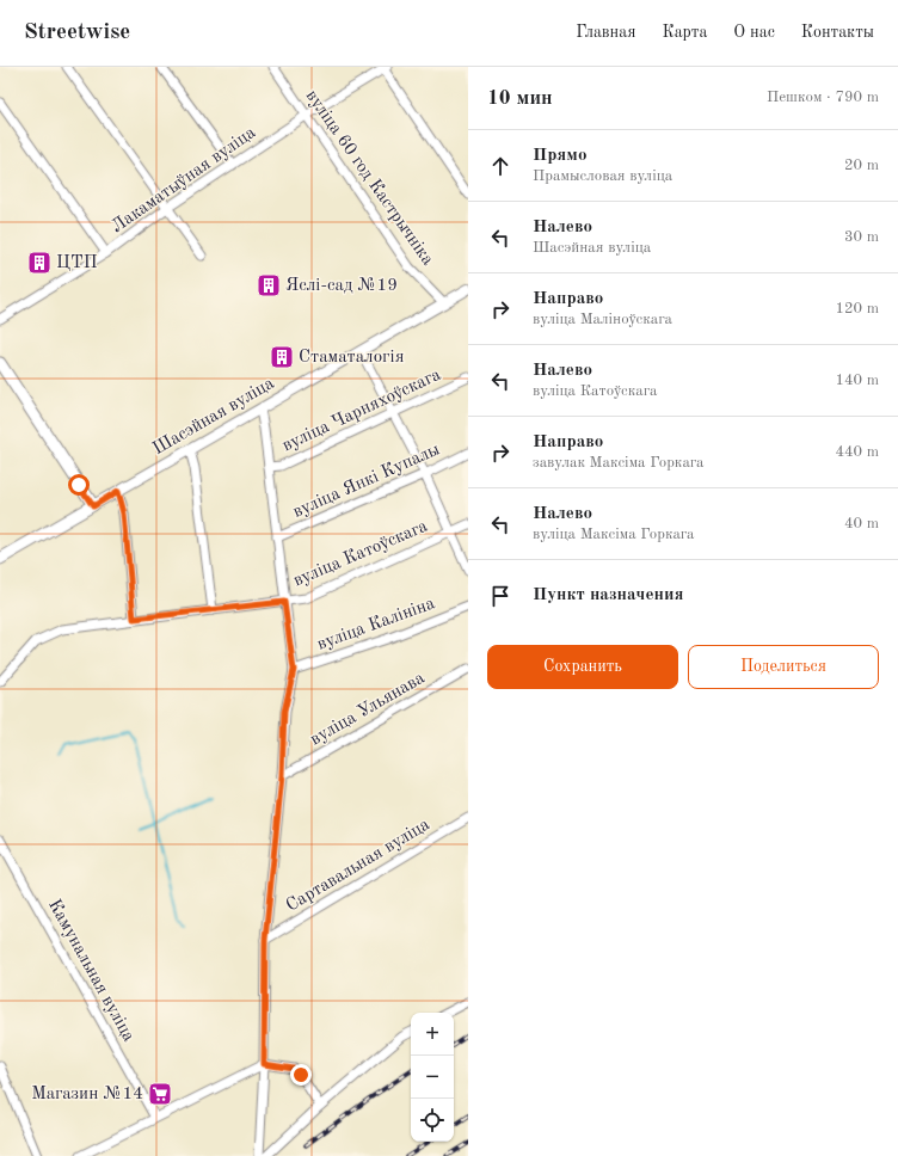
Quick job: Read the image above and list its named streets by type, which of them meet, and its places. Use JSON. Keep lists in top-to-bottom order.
{
  "streets": {
    "main road": ["Шасэйная вуліца"],
    "street": [
      "вуліца 60 год Кастрычніка",
      "Лакаматыўная вуліца",
      "вуліца Чарняхоўскага",
      "вуліца Янкі Купалы",
      "вуліца Катоўскага",
      "вуліца Калініна",
      "вуліца Ульянава",
      "Сартавальная вуліца",
      "Камунальная вуліца"
    ]
  },
  "crossings": [
    ["вуліца 60 год Кастрычніка", "Лакаматыўная вуліца"],
    ["вуліца 60 год Кастрычніка", "Шасэйная вуліца"]
  ],
  "places": {
    "building": ["ЦТП", "Яслі-сад №19", "Стаматалогія"],
    "supermarket": ["Магазин №14"]
  },
  "page": {
    "header": "Streetwise",
    "nav": [
      "Главная",
      "Карта",
      "О нас",
      "Контакты"
    ],
    "heading": ["10 мин", "Пешком · 790 m"],
    "list": [
      ["Прямо", "Прамысловая вуліца", "20 m"],
      ["Налево", "Шасэйная вуліца", "30 m"],
      ["Направо", "вуліца Маліноўскага", "120 m"],
      ["Налево", "вуліца Катоўскага", "140 m"],
      ["Направо", "завулак Максіма Горкага", "440 m"],
      ["Налево", "вуліца Максіма Горкага", "40 m"],
      "Пункт назначения"
    ],
    "buttons": ["Сохранить", "Поделиться"],
    "map_buttons": ["+", "−"]
  }
}
